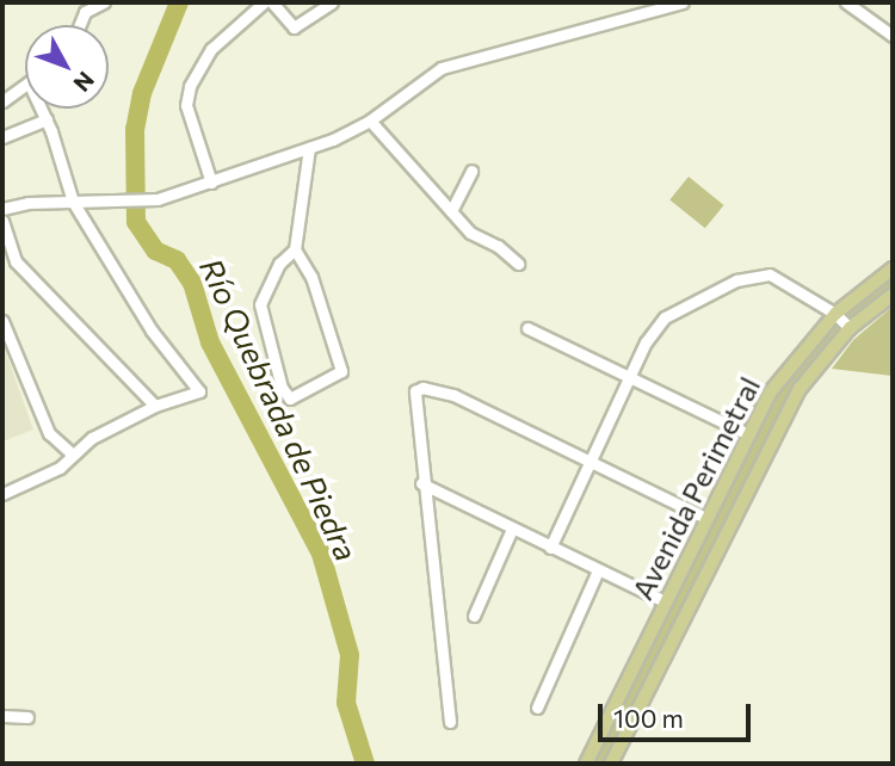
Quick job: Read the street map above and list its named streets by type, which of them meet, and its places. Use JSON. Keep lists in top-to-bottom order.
{
  "streets": {
    "main road": ["Avenida Perimetral"]
  },
  "water": ["Río Quebrada de Piedra"],
  "scale_bar": "100 m",
  "north": "bottom right"
}
